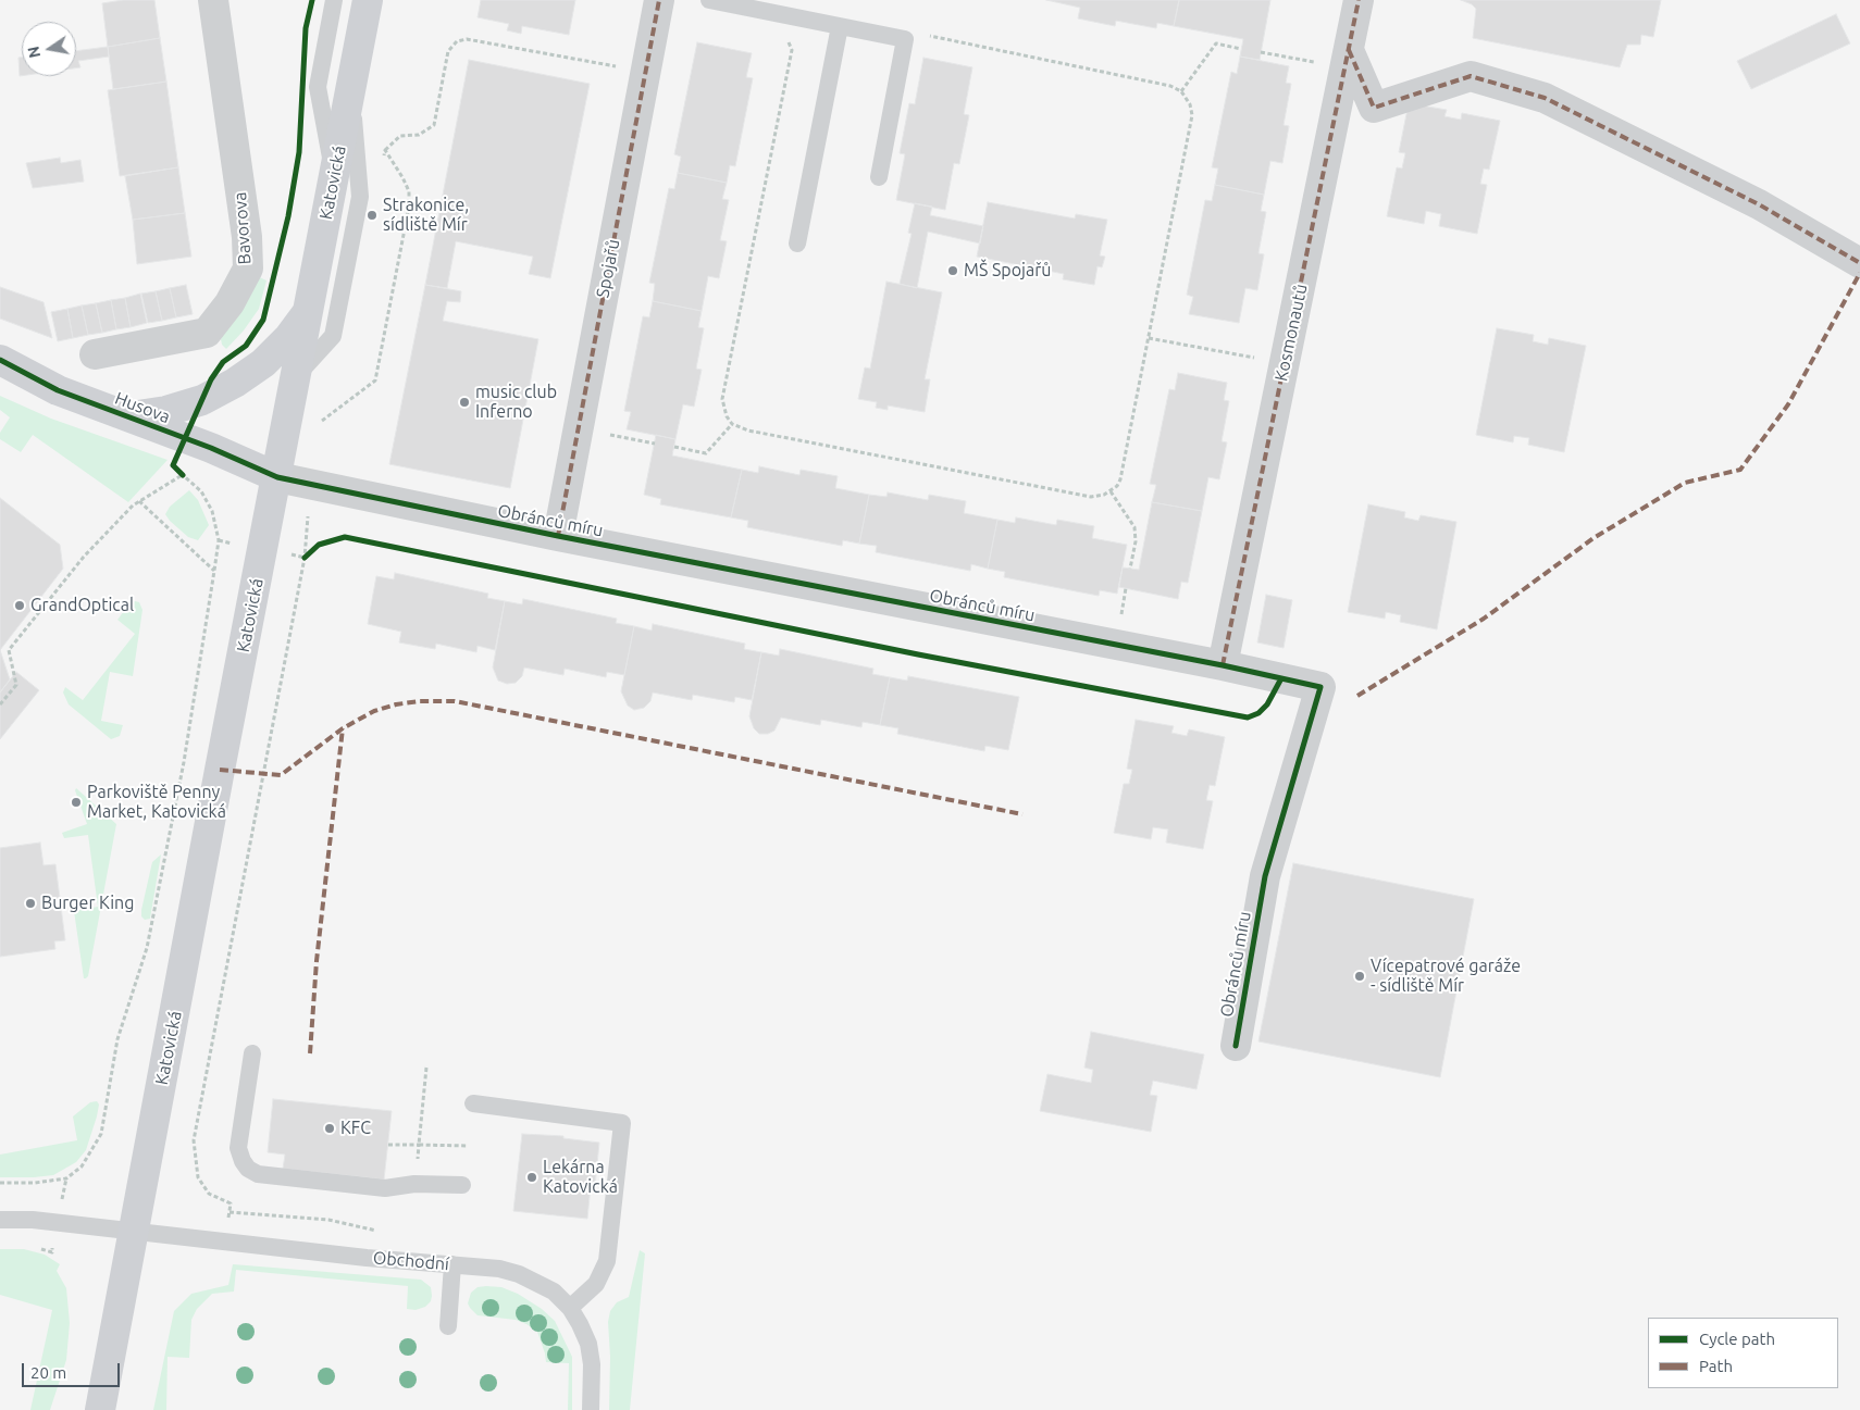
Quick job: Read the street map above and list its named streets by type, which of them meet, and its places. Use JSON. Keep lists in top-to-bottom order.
{
  "streets": {
    "main road": ["Katovická", "Husova"],
    "street": [
      "Bavorova",
      "Spojařů",
      "Kosmonautů",
      "Obránců míru"
    ],
    "lane": ["Obchodní"]
  },
  "crossings": [
    ["Katovická", "Husova"],
    ["Katovická", "Obránců míru"],
    ["Katovická", "Obchodní"],
    ["Spojařů", "Obránců míru"],
    ["Kosmonautů", "Obránců míru"],
    ["Husova", "Obránců míru"]
  ],
  "places": [
    "Strakonice, sídliště Mír",
    "MŠ Spojařů",
    "music club Inferno",
    "GrandOptical",
    "Parkoviště Penny Market, Katovická",
    "Burger King",
    "Vícepatrové garáže - sídliště Mír",
    "KFC",
    "Lekárna Katovická"
  ],
  "legend": ["Cycle path", "Path"],
  "scale_bar": "20 m",
  "north": "left"
}
